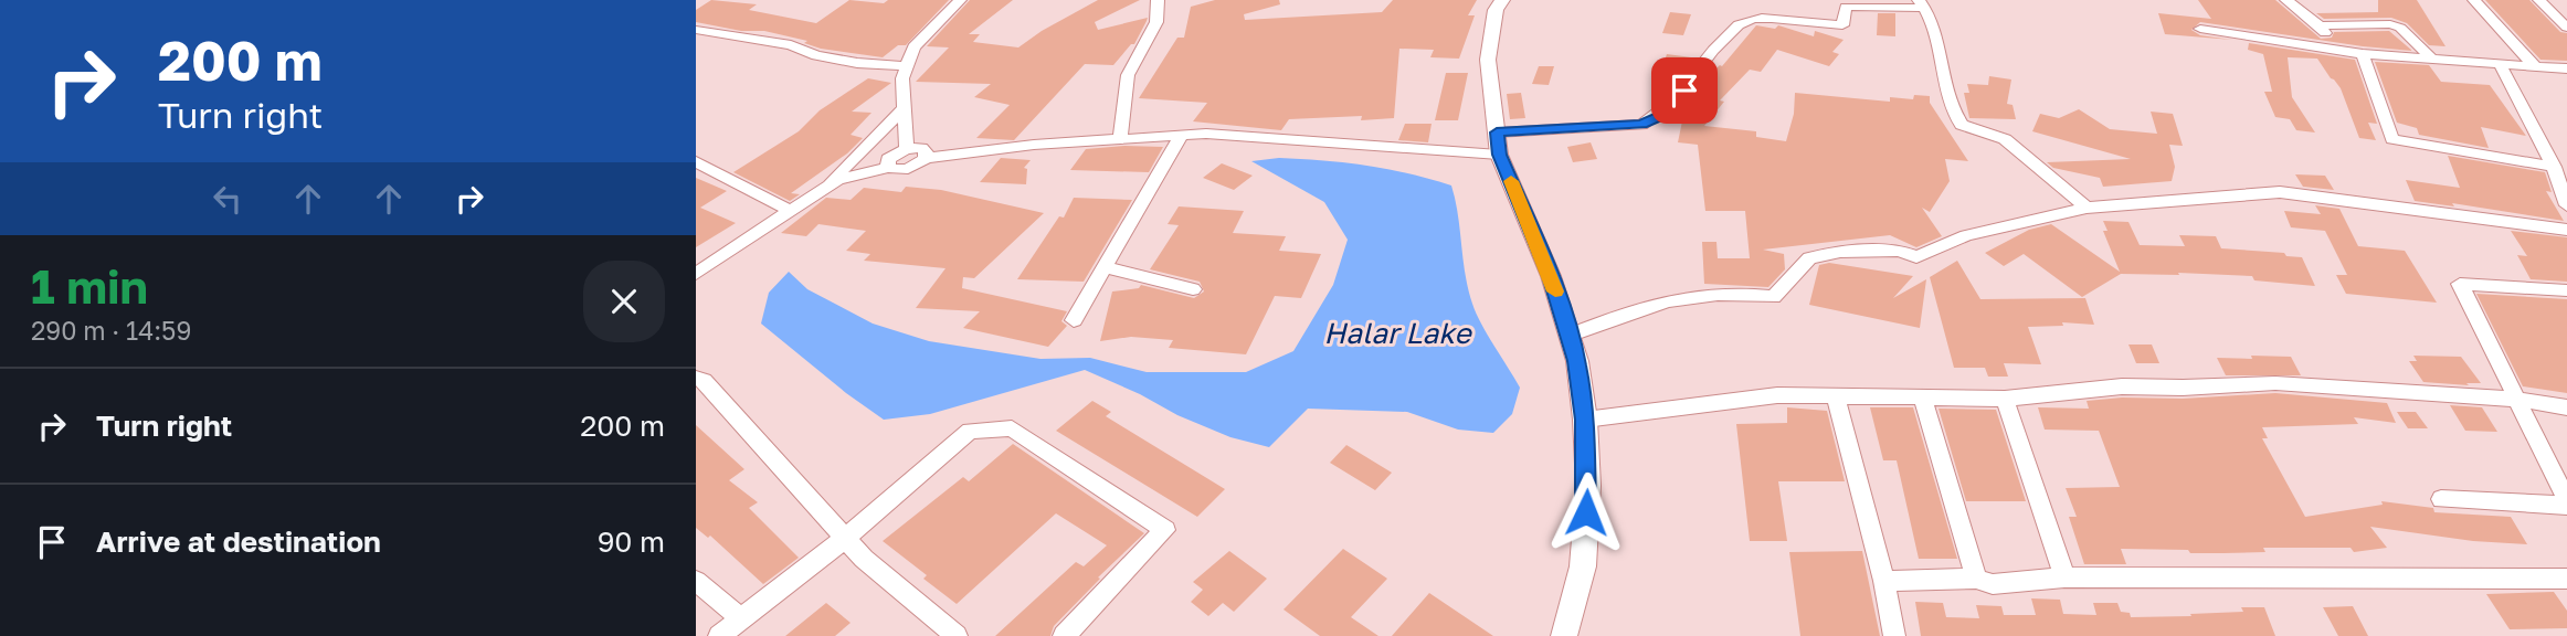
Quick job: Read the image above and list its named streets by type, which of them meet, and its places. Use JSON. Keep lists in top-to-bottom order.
{
  "water": ["Halar Lake"],
  "page": {
    "turn": ["200 m", "Turn right"],
    "heading": ["1 min", "290 m · 14:59"],
    "list": [
      {
        "name": "Turn right",
        "value": "200 m"
      },
      {
        "name": "Arrive at destination",
        "value": "90 m"
      }
    ]
  }
}
